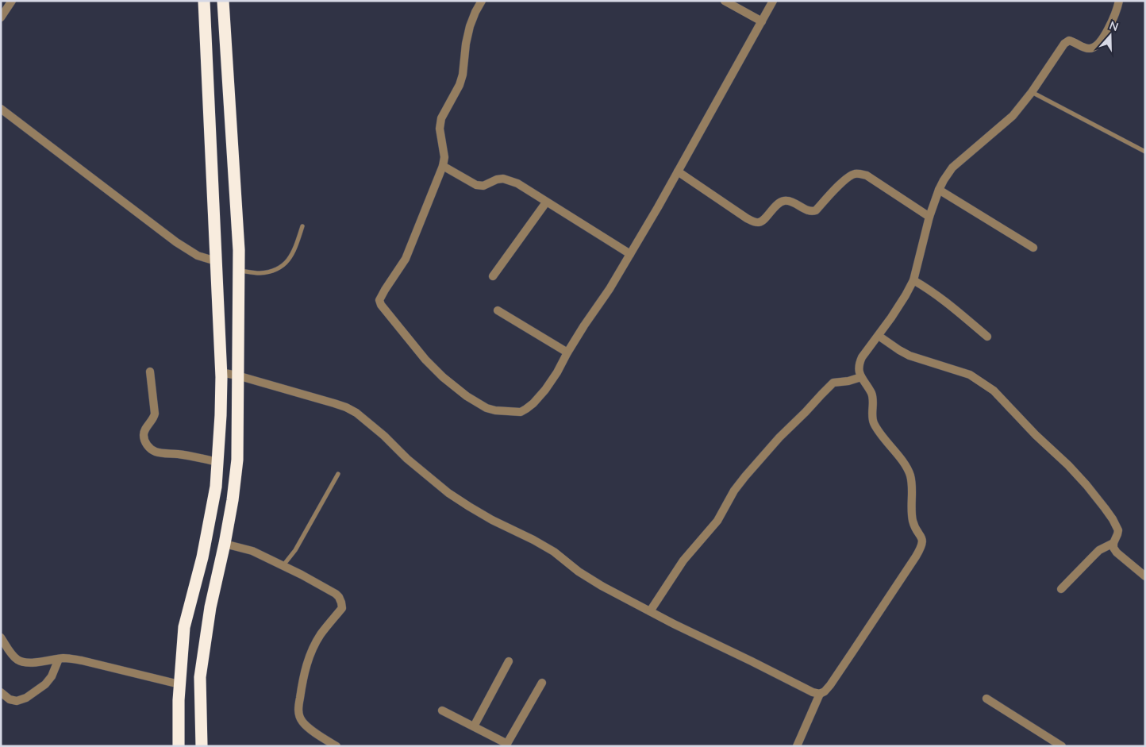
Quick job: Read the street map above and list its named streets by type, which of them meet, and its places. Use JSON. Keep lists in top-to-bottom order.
{
  "north": "top"
}
